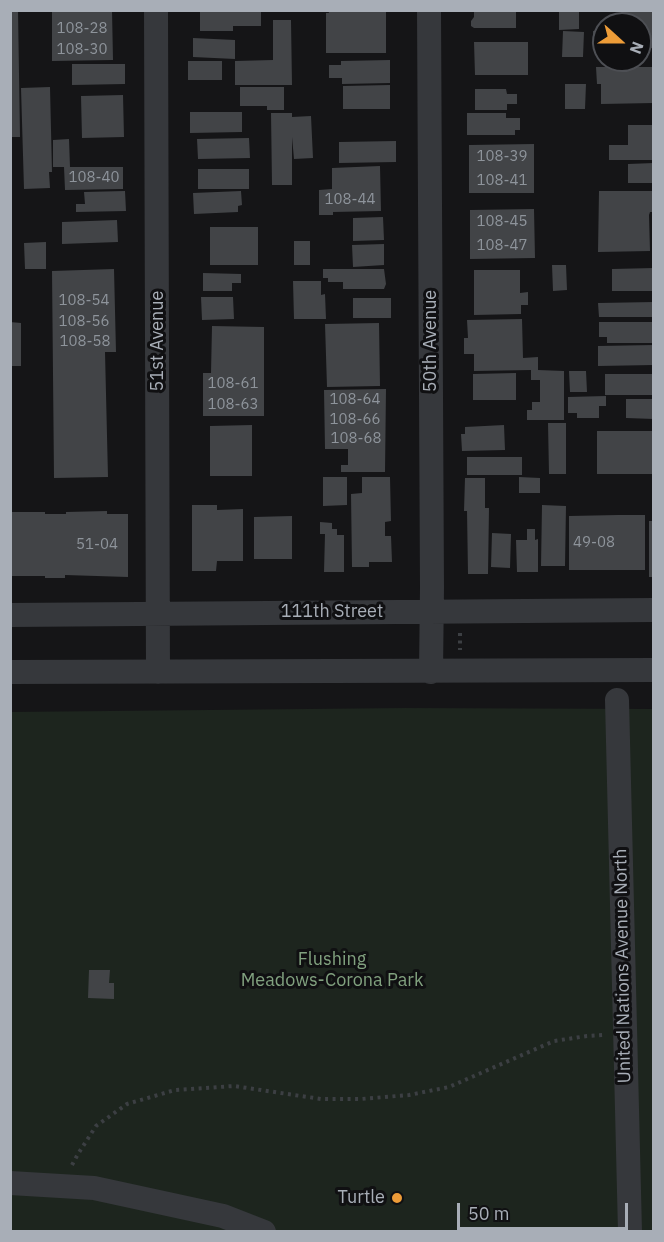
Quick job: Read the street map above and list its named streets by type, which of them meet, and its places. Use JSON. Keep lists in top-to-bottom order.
{
  "streets": {
    "street": [
      "51st Avenue",
      "50th Avenue",
      "111th Street",
      "United Nations Avenue North"
    ]
  },
  "crossings": [
    ["51st Avenue", "111th Street"],
    ["50th Avenue", "111th Street"]
  ],
  "parks": ["Flushing Meadows-Corona Park"],
  "places": ["Turtle"],
  "house_numbers": [
    "108-28",
    "108-30",
    "108-39",
    "108-40",
    "108-41",
    "108-44",
    "108-45",
    "108-47",
    "108-54",
    "108-56",
    "108-58",
    "108-61",
    "108-64",
    "108-63",
    "108-66",
    "108-68",
    "49-08",
    "51-04"
  ],
  "scale_bar": "50 m",
  "north": "right"
}
